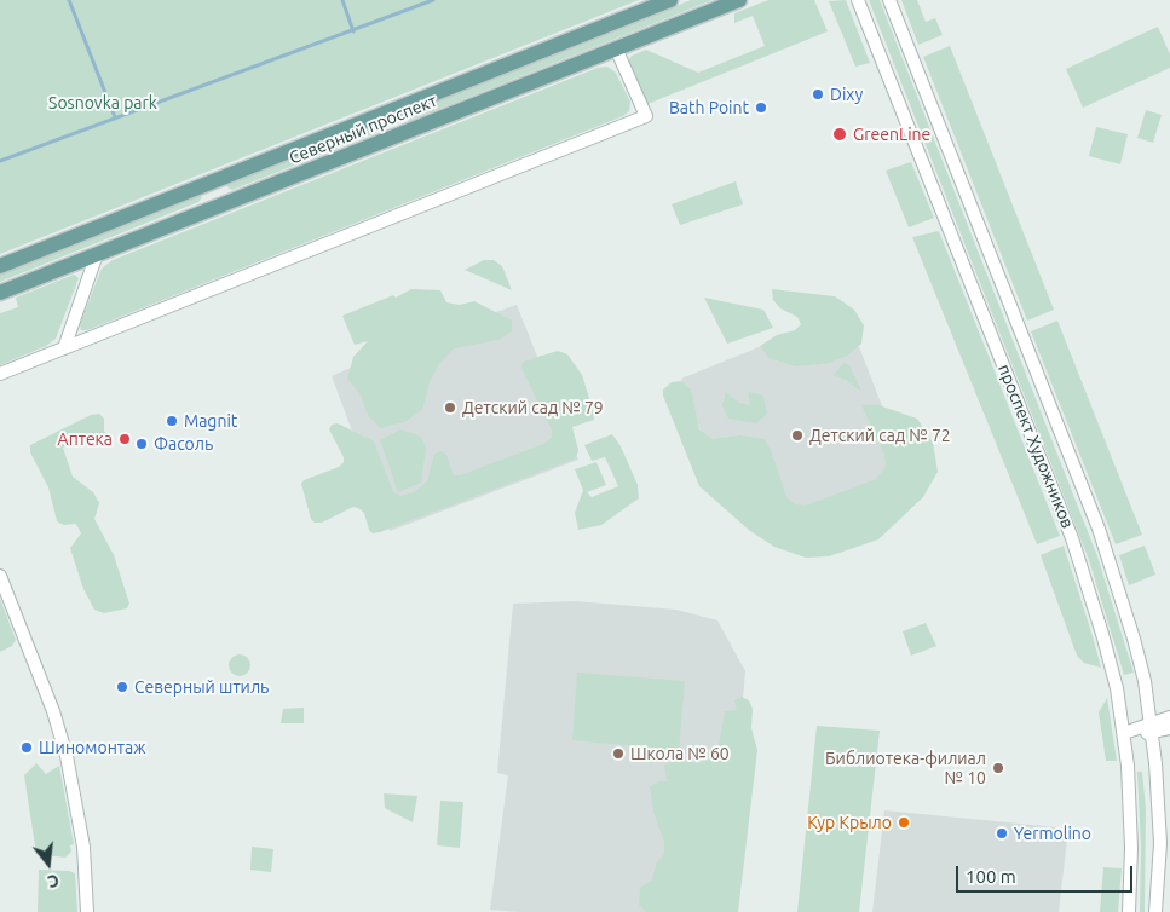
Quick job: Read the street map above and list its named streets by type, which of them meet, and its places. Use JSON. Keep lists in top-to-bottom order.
{
  "streets": {
    "main road": ["Северный проспект"],
    "street": ["проспект Художников"]
  },
  "parks": ["Sosnovka park"],
  "places": [
    "Dixy",
    "Bath Point",
    "GreenLine",
    "Детский сад № 79",
    "Magnit",
    "Детский сад № 72",
    "Аптека",
    "Фасоль",
    "Северный штиль",
    "Шиномонтаж",
    "Школа № 60",
    "Библиотека-филиал № 10",
    "Кур Крыло",
    "Yermolino"
  ],
  "scale_bar": "100 m",
  "north": "bottom"
}
